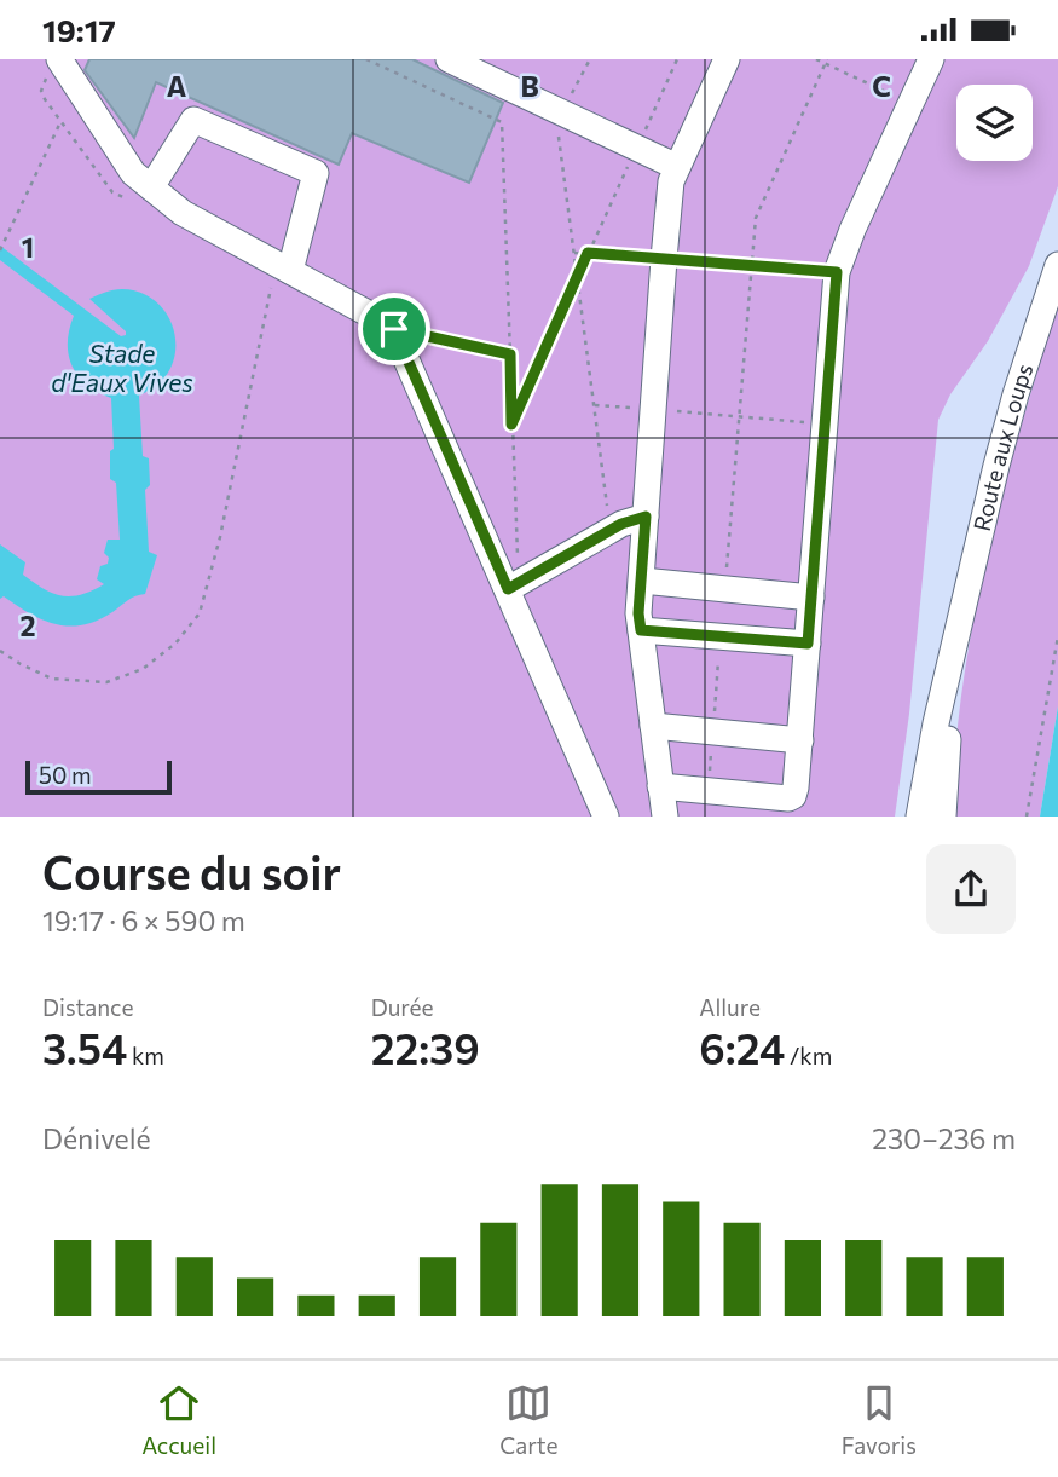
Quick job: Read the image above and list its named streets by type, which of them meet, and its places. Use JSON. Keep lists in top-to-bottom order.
{
  "streets": {
    "street": ["Route aux Loups"]
  },
  "water": ["Stade d'Eaux Vives"],
  "scale_bar": "50 m",
  "page": {
    "status": "19:17",
    "scale": "50 m",
    "heading": ["Course du soir", "19:17 · 6 × 590 m"],
    "stats": [
      ["Distance", "3.54 km"],
      ["Durée", "22:39"],
      ["Allure", "6:24 /km"]
    ],
    "chart": ["Dénivelé", "230–236 m"],
    "tabs": ["Accueil", "Carte", "Favoris"]
  },
  "grid": {
    "columns": ["A", "B", "C"],
    "rows": ["1", "2"]
  }
}
